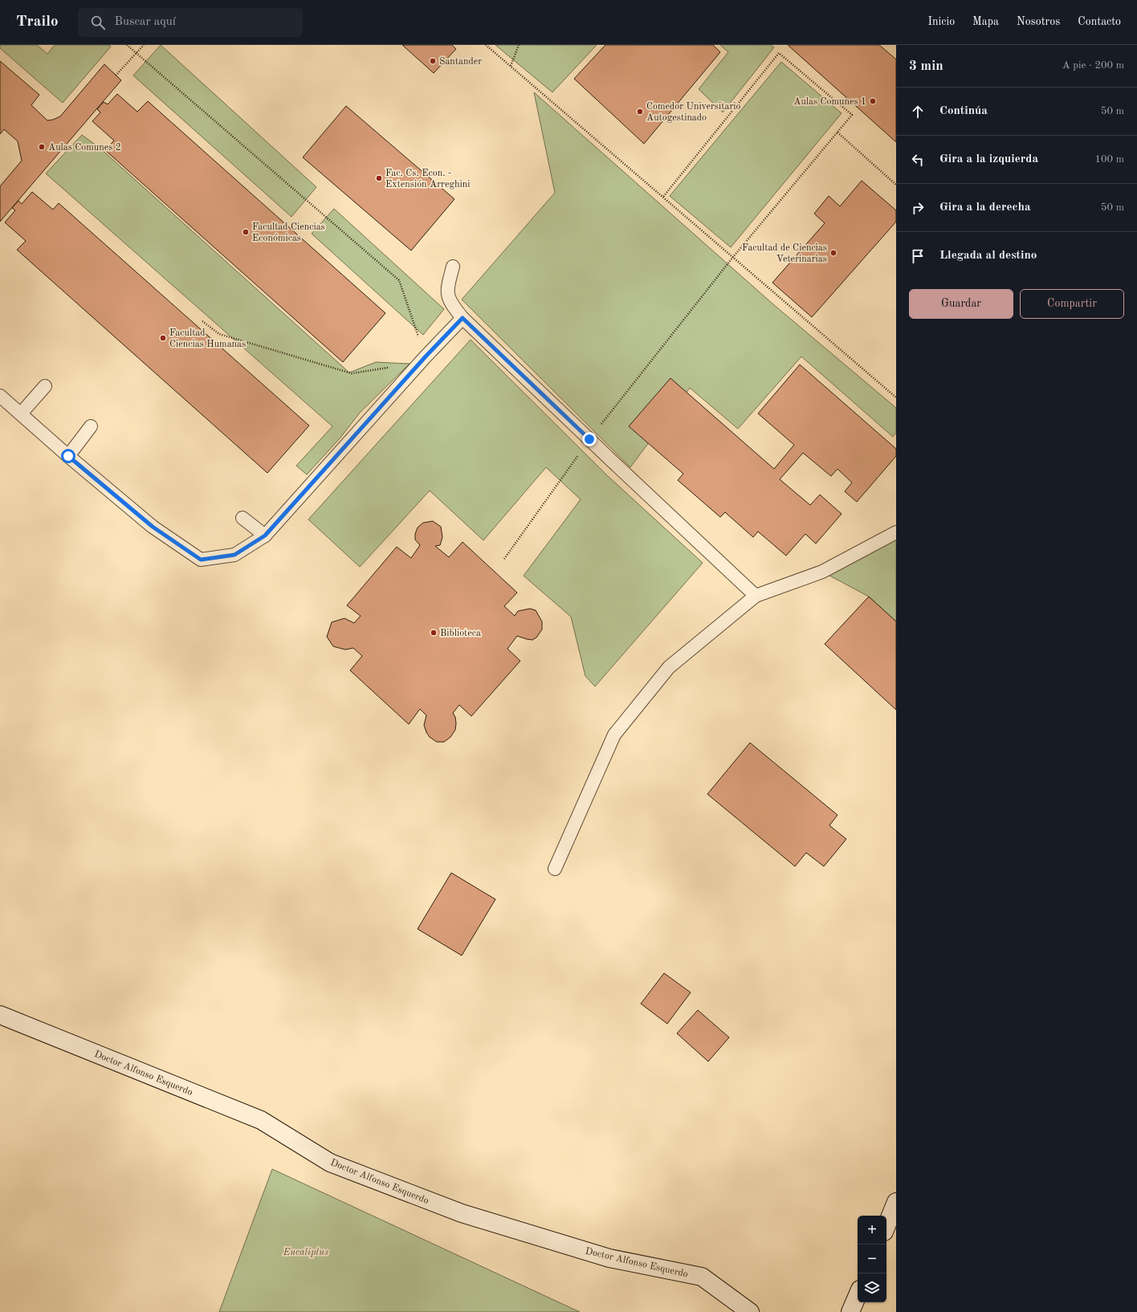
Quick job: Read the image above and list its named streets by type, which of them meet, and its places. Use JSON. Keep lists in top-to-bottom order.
{
  "streets": {
    "street": ["Doctor Alfonso Esquerdo"]
  },
  "parks": ["Eucaliptus"],
  "places": [
    "Santander",
    "Aulas Comunes 1",
    "Comedor Universitario Autogestinado",
    "Aulas Comunes 2",
    "Fac. Cs. Econ. - Extensión Arreghini",
    "Facultad Ciencias Económicas",
    "Facultad de Ciencias Veterinarias",
    "Facultad Ciencias Humanas",
    "Biblioteca"
  ],
  "page": {
    "header": "Trailo",
    "search": "Buscar aquí",
    "nav": [
      "Inicio",
      "Mapa",
      "Nosotros",
      "Contacto"
    ],
    "heading": ["3 min", "A pie · 200 m"],
    "list": [
      ["Continúa", "50 m"],
      ["Gira a la izquierda", "100 m"],
      ["Gira a la derecha", "50 m"],
      "Llegada al destino"
    ],
    "buttons": ["Guardar", "Compartir"],
    "map_buttons": ["+", "−"]
  }
}
